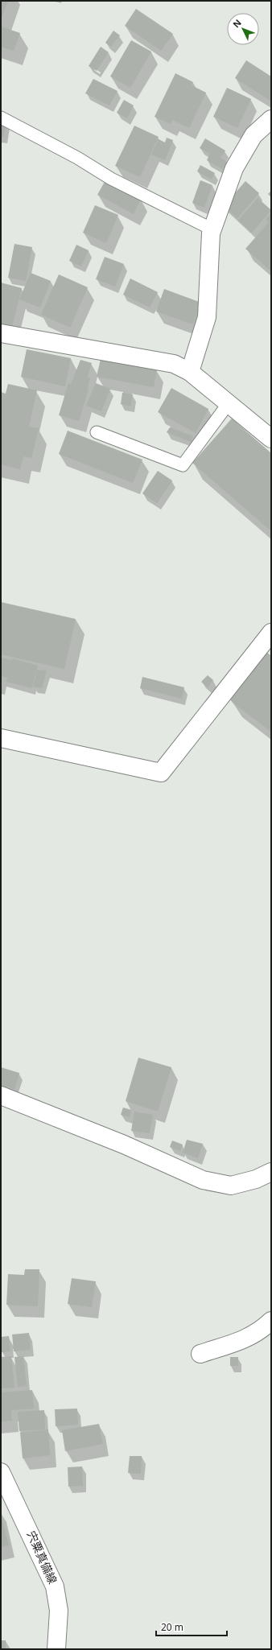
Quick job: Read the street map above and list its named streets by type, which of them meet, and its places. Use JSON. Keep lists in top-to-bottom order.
{
  "streets": {
    "street": ["宍粟真備線"]
  },
  "scale_bar": "20 m",
  "north": "top left"
}
